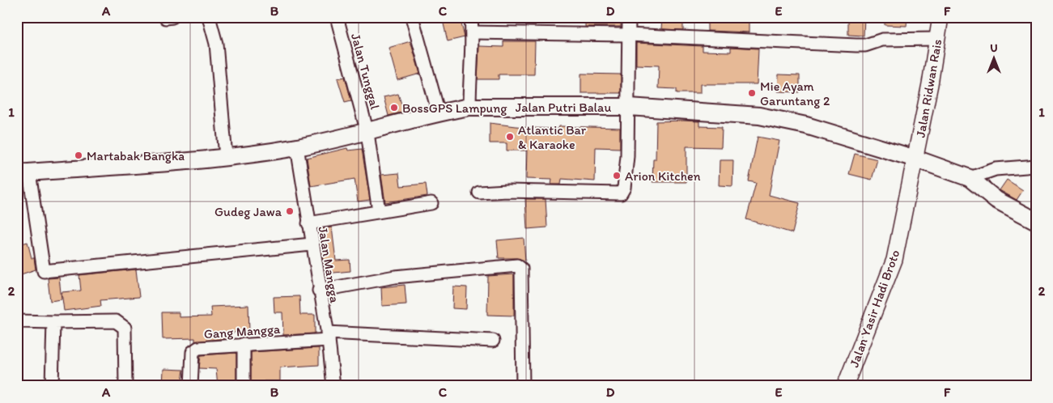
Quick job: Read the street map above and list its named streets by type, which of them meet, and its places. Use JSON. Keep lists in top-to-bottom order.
{
  "streets": {
    "main road": ["Jalan Putri Balau"],
    "street": [
      "Jalan Tunggal",
      "Jalan Ridwan Rais",
      "Jalan Mangga",
      "Jalan Yasir Hadi Broto",
      "Gang Mangga"
    ]
  },
  "crossings": [
    ["Jalan Tunggal", "Jalan Putri Balau"],
    ["Jalan Ridwan Rais", "Jalan Putri Balau"],
    ["Jalan Ridwan Rais", "Jalan Yasir Hadi Broto"],
    ["Jalan Putri Balau", "Jalan Mangga"],
    ["Jalan Putri Balau", "Jalan Yasir Hadi Broto"],
    ["Jalan Mangga", "Gang Mangga"]
  ],
  "places": [
    "Mie Ayam Garuntang 2",
    "BossGPS Lampung",
    "Atlantic Bar & Karaoke",
    "Martabak Bangka",
    "Arion Kitchen",
    "Gudeg Jawa"
  ],
  "north": "top",
  "grid": {
    "columns": [
      "A",
      "B",
      "C",
      "D",
      "E",
      "F"
    ],
    "rows": ["1", "2"]
  }
}
